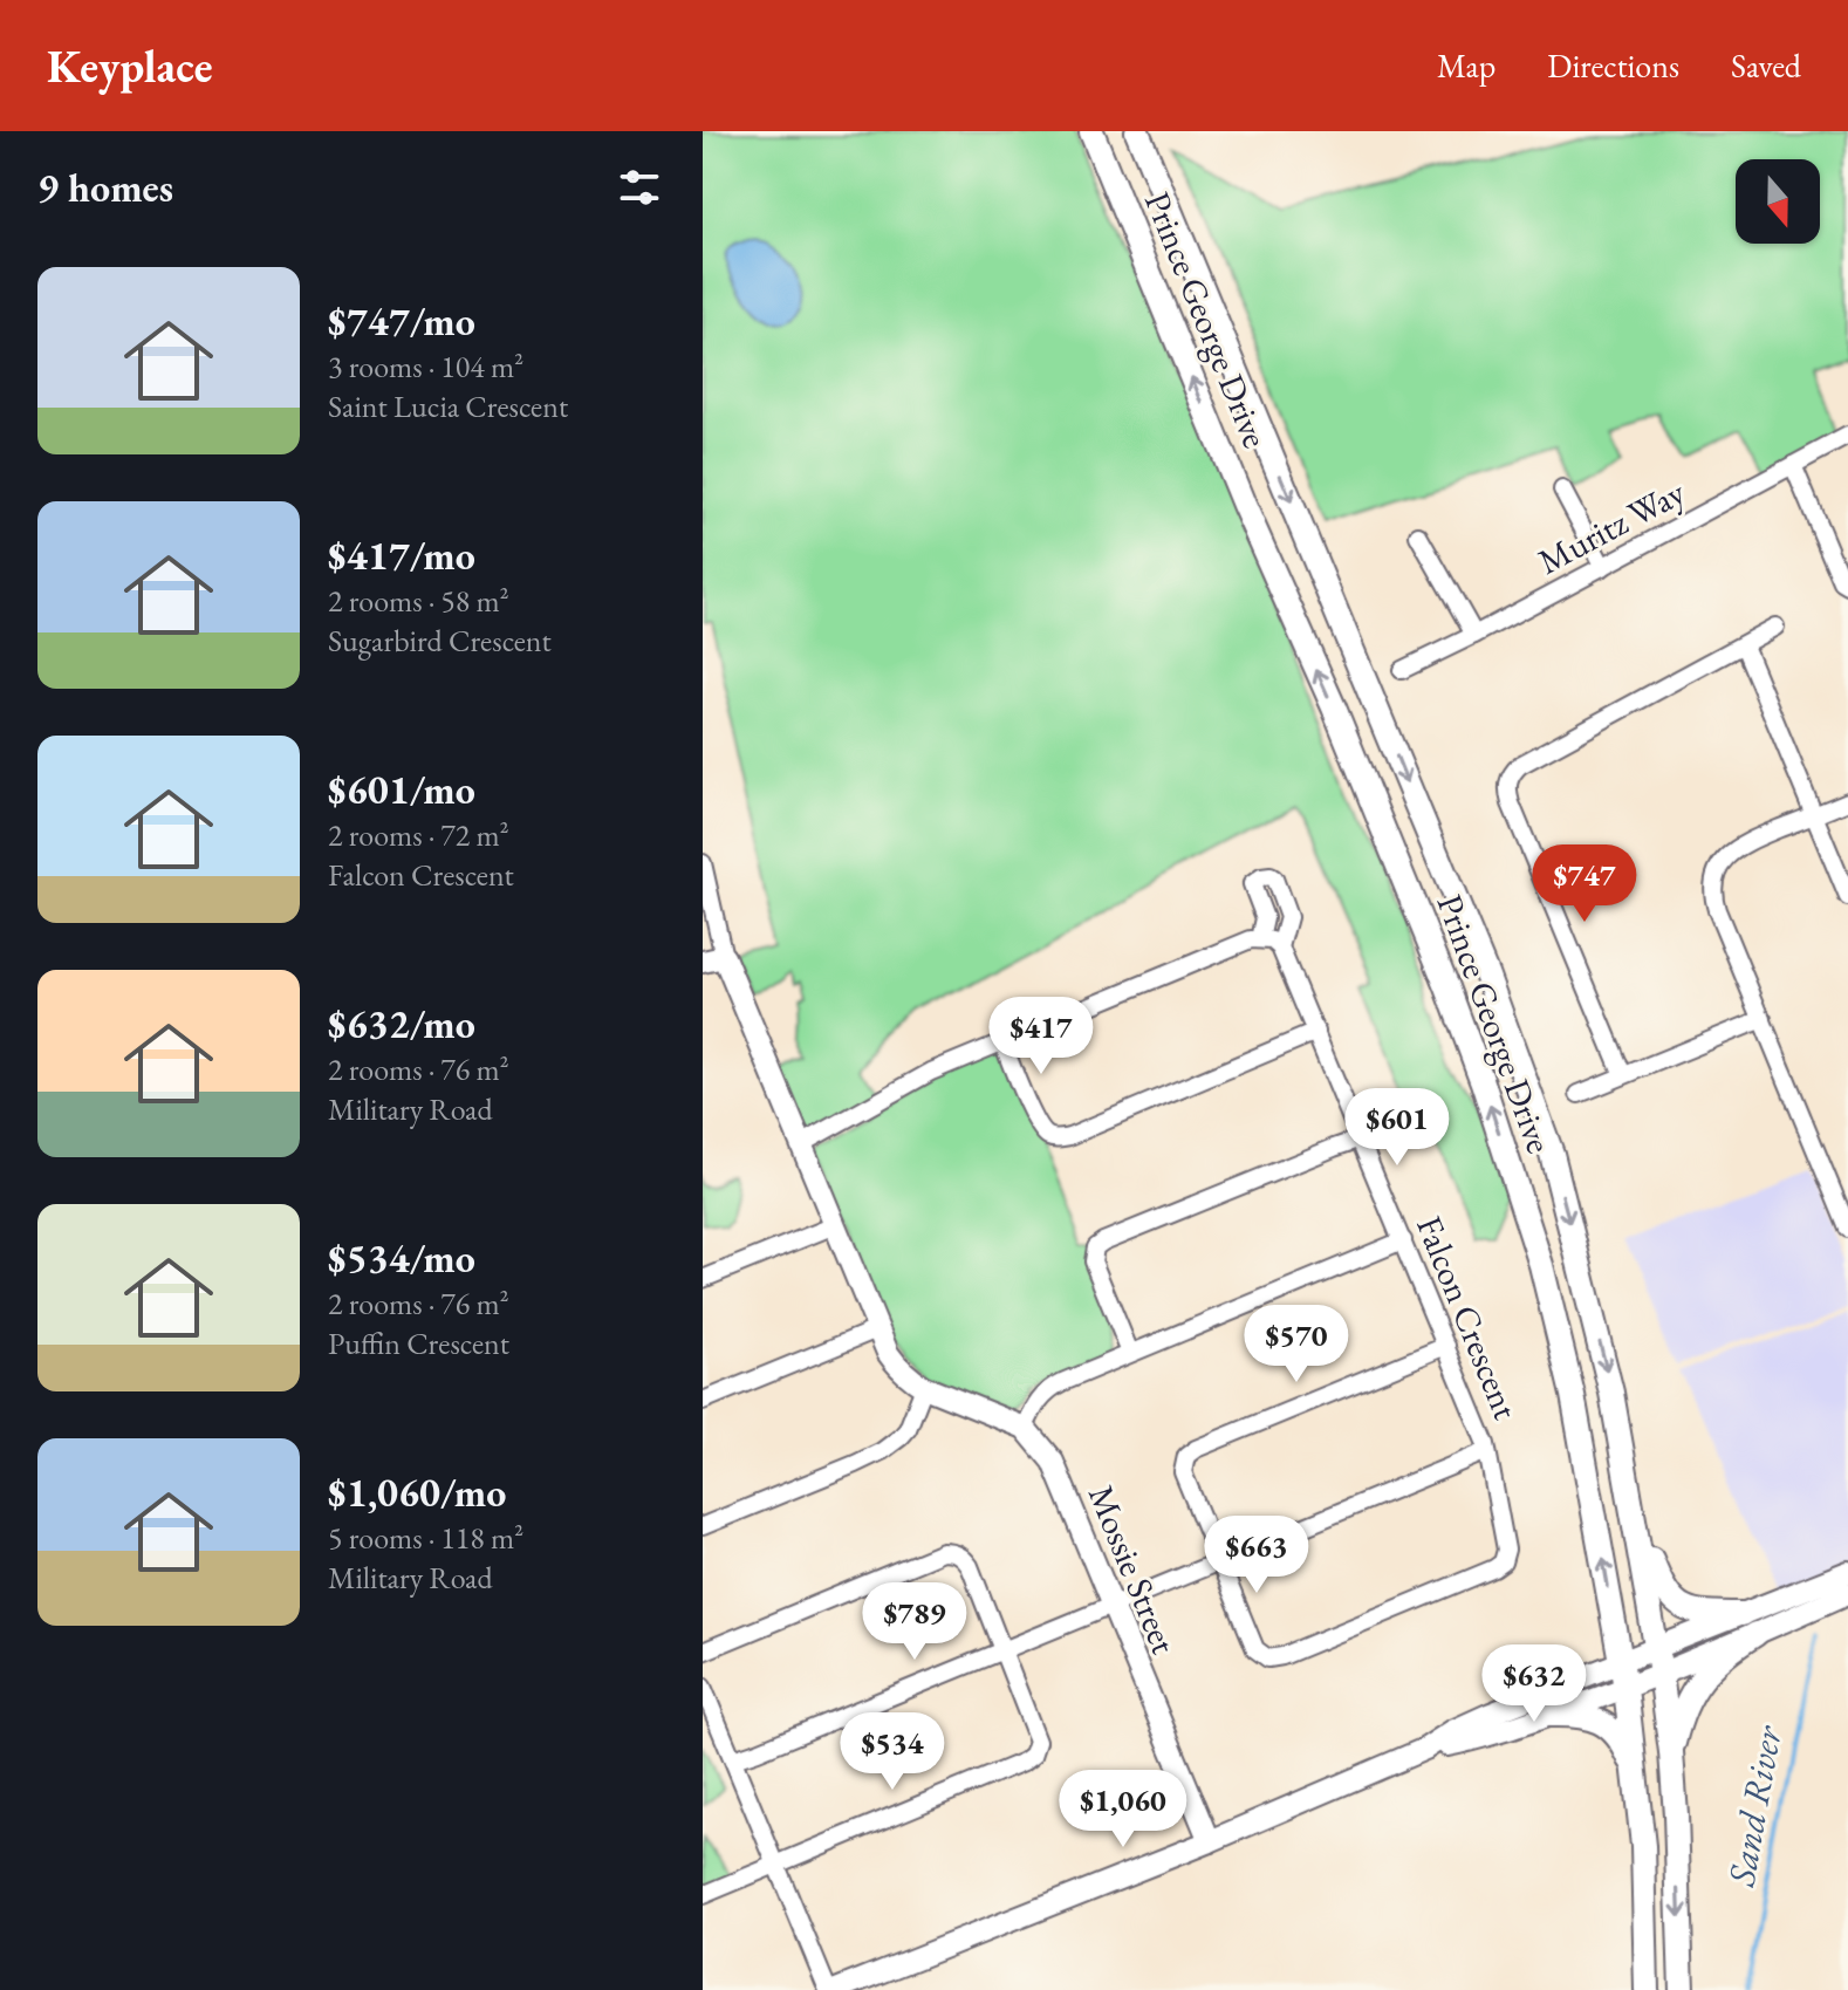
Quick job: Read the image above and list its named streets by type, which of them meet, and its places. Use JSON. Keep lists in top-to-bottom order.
{
  "streets": {
    "main road": ["Prince George Drive"],
    "street": ["Muritz Way", "Falcon Crescent", "Mossie Street"]
  },
  "water": ["Sand River"],
  "north": "bottom",
  "page": {
    "header": "Keyplace",
    "nav": ["Map", "Directions", "Saved"],
    "heading": "9 homes",
    "list": [
      {
        "name": "$747/mo",
        "note": "3 rooms · 104 m² · Saint Lucia Crescent"
      },
      {
        "name": "$417/mo",
        "note": "2 rooms · 58 m² · Sugarbird Crescent"
      },
      {
        "name": "$601/mo",
        "note": "2 rooms · 72 m² · Falcon Crescent"
      },
      {
        "name": "$632/mo",
        "note": "2 rooms · 76 m² · Military Road"
      },
      {
        "name": "$534/mo",
        "note": "2 rooms · 76 m² · Puffin Crescent"
      },
      {
        "name": "$1,060/mo",
        "note": "5 rooms · 118 m² · Military Road"
      }
    ],
    "price": [
      "$747",
      "$417",
      "$601",
      "$570",
      "$663",
      "$789",
      "$632",
      "$534",
      "$1,060"
    ]
  }
}
